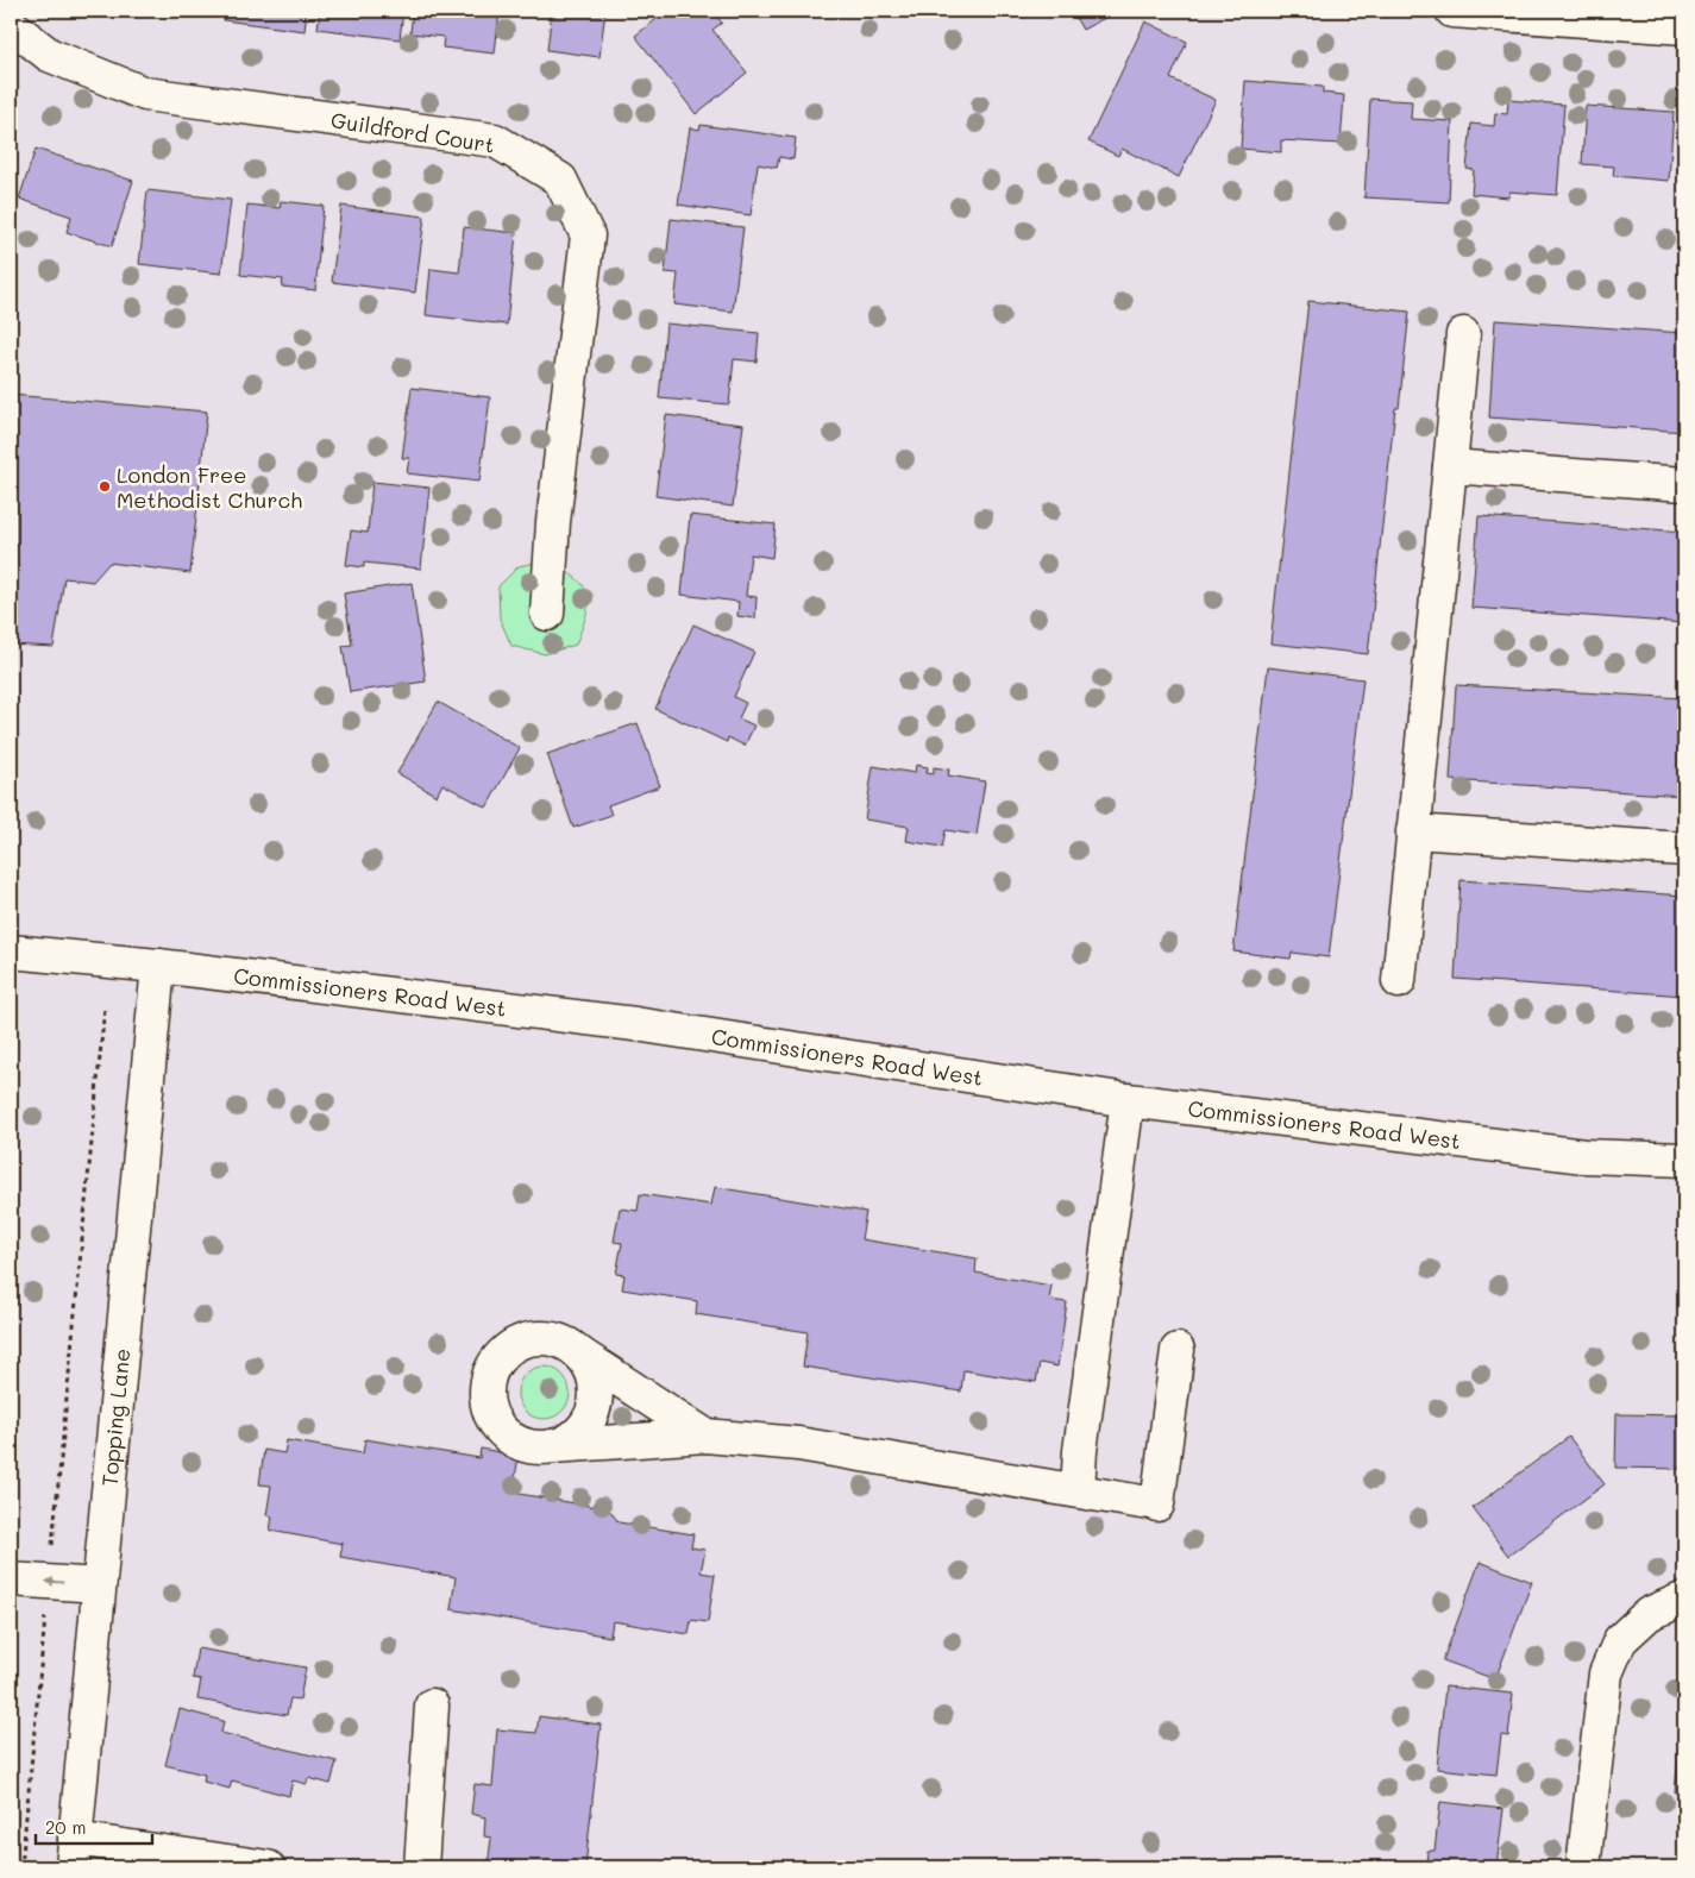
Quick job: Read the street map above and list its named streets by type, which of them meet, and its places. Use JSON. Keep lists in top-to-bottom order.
{
  "streets": {
    "street": ["Guildford Court", "Commissioners Road West", "Topping Lane"]
  },
  "crossings": [
    ["Commissioners Road West", "Topping Lane"]
  ],
  "places": ["London Free Methodist Church"],
  "scale_bar": "20 m"
}
